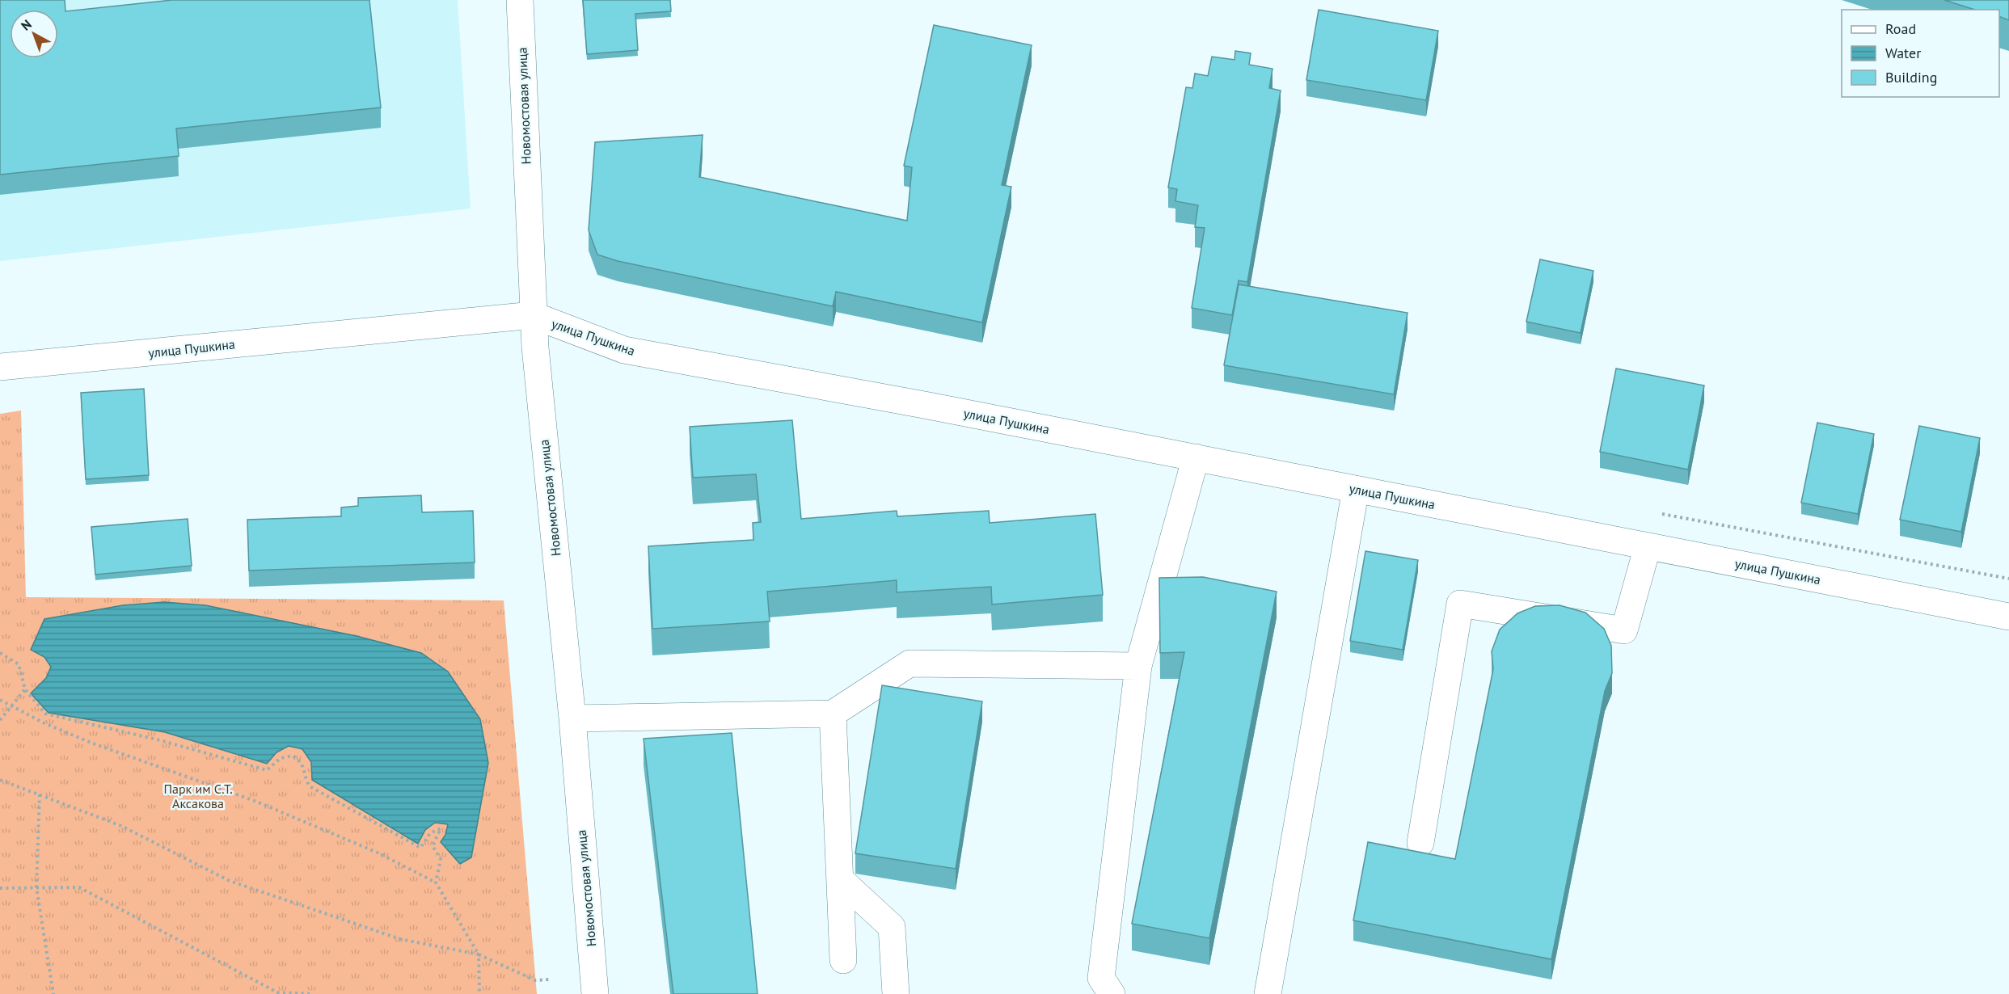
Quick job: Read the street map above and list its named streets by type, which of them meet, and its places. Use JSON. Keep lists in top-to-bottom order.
{
  "streets": {
    "street": ["Новомостовая улица", "улица Пушкина"]
  },
  "crossings": [
    ["Новомостовая улица", "улица Пушкина"]
  ],
  "parks": ["Парк им С.Т. Аксакова"],
  "legend": ["Road", "Water", "Building"],
  "north": "top left"
}
